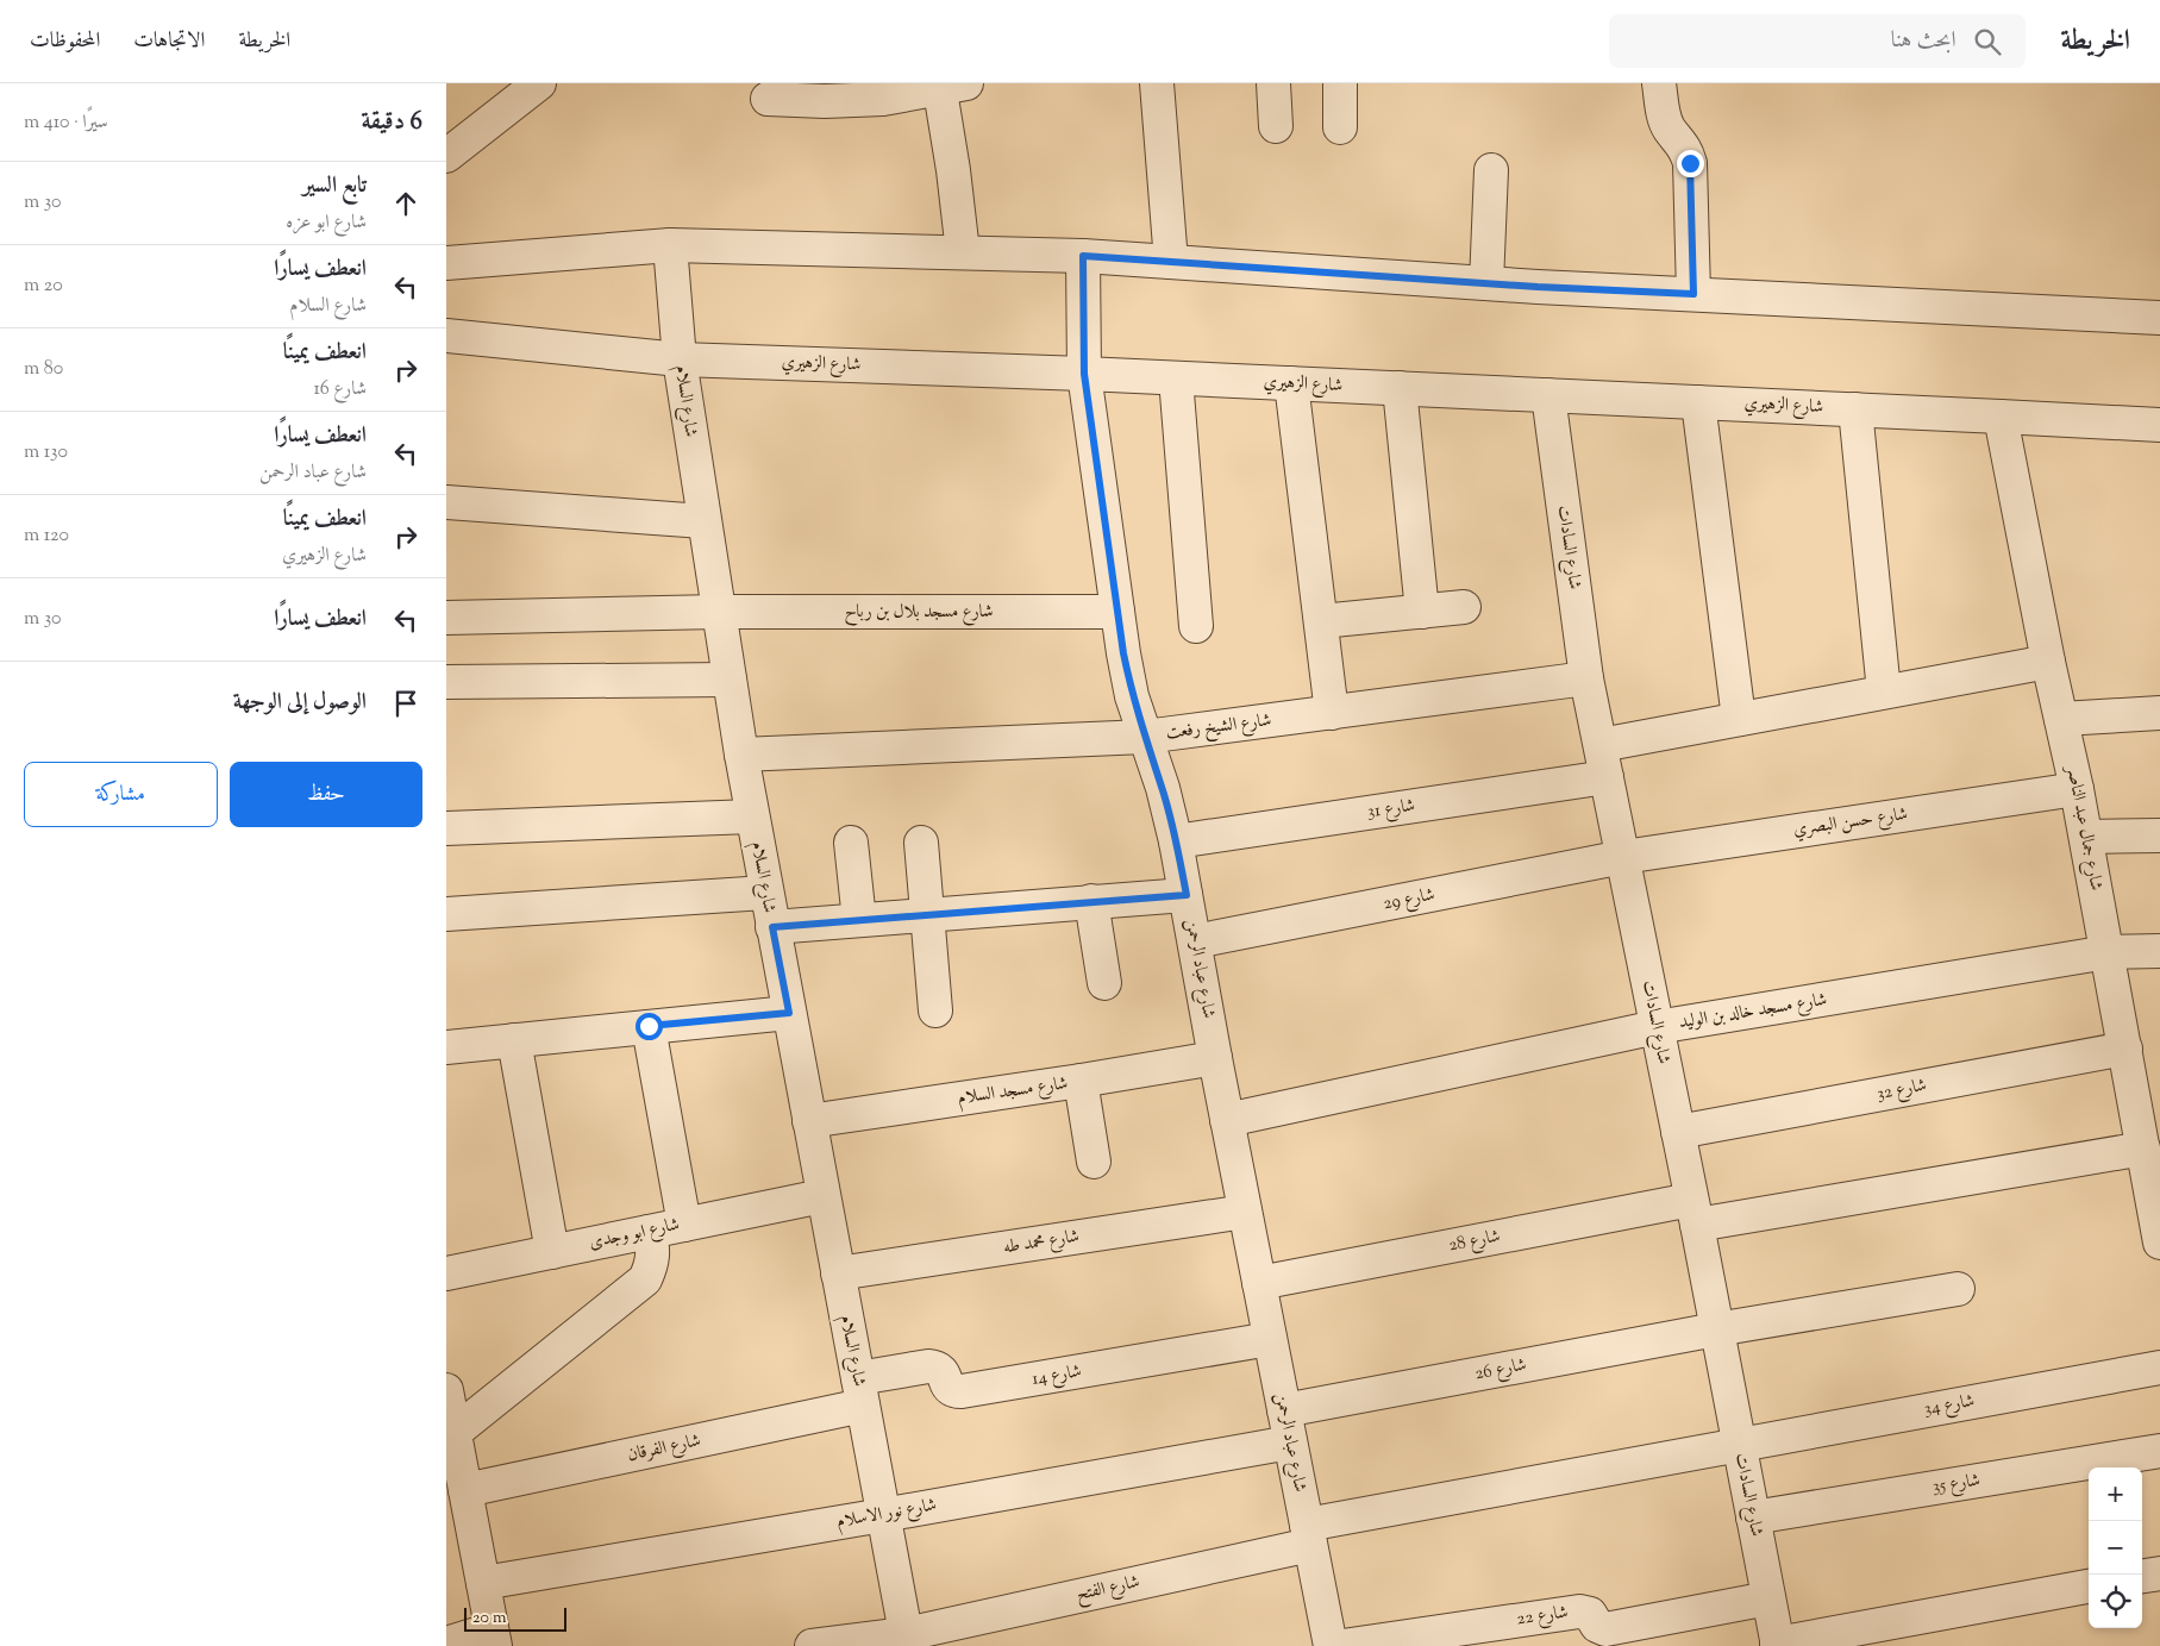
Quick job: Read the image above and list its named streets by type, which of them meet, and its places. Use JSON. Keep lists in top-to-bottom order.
{
  "streets": {
    "street": [
      "شارع الزهيري",
      "شارع السلام",
      "شارع السادات",
      "شارع مسجد بلال بن رباح",
      "شارع الشيخ رفعت",
      "شارع 31",
      "شارع حسن البصري",
      "شارع جمال عبد الناصر",
      "شارع 29",
      "شارع عباد الرحمن",
      "شارع مسجد خالد بن الوليد",
      "شارع 32",
      "شارع مسجد السلام",
      "شارع ابو وجدى",
      "شارع 28",
      "شارع محمد طه",
      "شارع 26",
      "شارع 14",
      "شارع 34",
      "شارع الفرقان",
      "شارع 35",
      "شارع نور الاسلام",
      "شارع الفتح",
      "شارع 22"
    ]
  },
  "crossings": [
    ["شارع الزهيري", "شارع السلام"],
    ["شارع الزهيري", "شارع السادات"],
    ["شارع الزهيري", "شارع جمال عبد الناصر"],
    ["شارع الزهيري", "شارع عباد الرحمن"],
    ["شارع السلام", "شارع مسجد بلال بن رباح"],
    ["شارع السلام", "شارع الشيخ رفعت"],
    ["شارع السلام", "شارع مسجد السلام"],
    ["شارع السلام", "شارع ابو وجدى"],
    ["شارع السلام", "شارع محمد طه"],
    ["شارع السلام", "شارع 14"],
    ["شارع السلام", "شارع الفرقان"],
    ["شارع السلام", "شارع نور الاسلام"],
    ["شارع السلام", "شارع الفتح"],
    ["شارع السادات", "شارع الشيخ رفعت"],
    ["شارع السادات", "شارع 31"],
    ["شارع السادات", "شارع حسن البصري"],
    ["شارع السادات", "شارع 29"],
    ["شارع السادات", "شارع مسجد خالد بن الوليد"],
    ["شارع السادات", "شارع 32"],
    ["شارع السادات", "شارع 28"],
    ["شارع السادات", "شارع 26"],
    ["شارع السادات", "شارع 34"],
    ["شارع السادات", "شارع 35"],
    ["شارع السادات", "شارع 22"],
    ["شارع مسجد بلال بن رباح", "شارع عباد الرحمن"],
    ["شارع الشيخ رفعت", "شارع عباد الرحمن"],
    ["شارع 31", "شارع عباد الرحمن"],
    ["شارع حسن البصري", "شارع جمال عبد الناصر"],
    ["شارع حسن البصري", "شارع 29"],
    ["شارع جمال عبد الناصر", "شارع مسجد خالد بن الوليد"],
    ["شارع جمال عبد الناصر", "شارع 32"],
    ["شارع جمال عبد الناصر", "شارع 28"],
    ["شارع 29", "شارع عباد الرحمن"],
    ["شارع عباد الرحمن", "شارع مسجد خالد بن الوليد"],
    ["شارع عباد الرحمن", "شارع مسجد السلام"],
    ["شارع عباد الرحمن", "شارع 28"],
    ["شارع عباد الرحمن", "شارع محمد طه"],
    ["شارع عباد الرحمن", "شارع 26"],
    ["شارع عباد الرحمن", "شارع 14"],
    ["شارع عباد الرحمن", "شارع 34"],
    ["شارع عباد الرحمن", "شارع نور الاسلام"],
    ["شارع عباد الرحمن", "شارع الفتح"],
    ["شارع 14", "شارع الفرقان"],
    ["شارع 34", "شارع الفتح"]
  ],
  "scale_bar": "20 m",
  "page": {
    "header": "الخريطة",
    "search": "ابحث هنا",
    "nav": ["الخريطة", "الاتجاهات", "المحفوظات"],
    "heading": ["6 دقيقة", "سيرًا · 410 m"],
    "list": [
      ["تابع السير", "شارع ابو عزه", "30 m"],
      ["انعطف يسارًا", "شارع السلام", "20 m"],
      ["انعطف يمينًا", "شارع 16", "80 m"],
      ["انعطف يسارًا", "شارع عباد الرحمن", "130 m"],
      ["انعطف يمينًا", "شارع الزهيري", "120 m"],
      ["انعطف يسارًا", "30 m"],
      "الوصول إلى الوجهة"
    ],
    "buttons": ["حفظ", "مشاركة"],
    "map_buttons": ["+", "−"],
    "scale": "20 m"
  }
}
